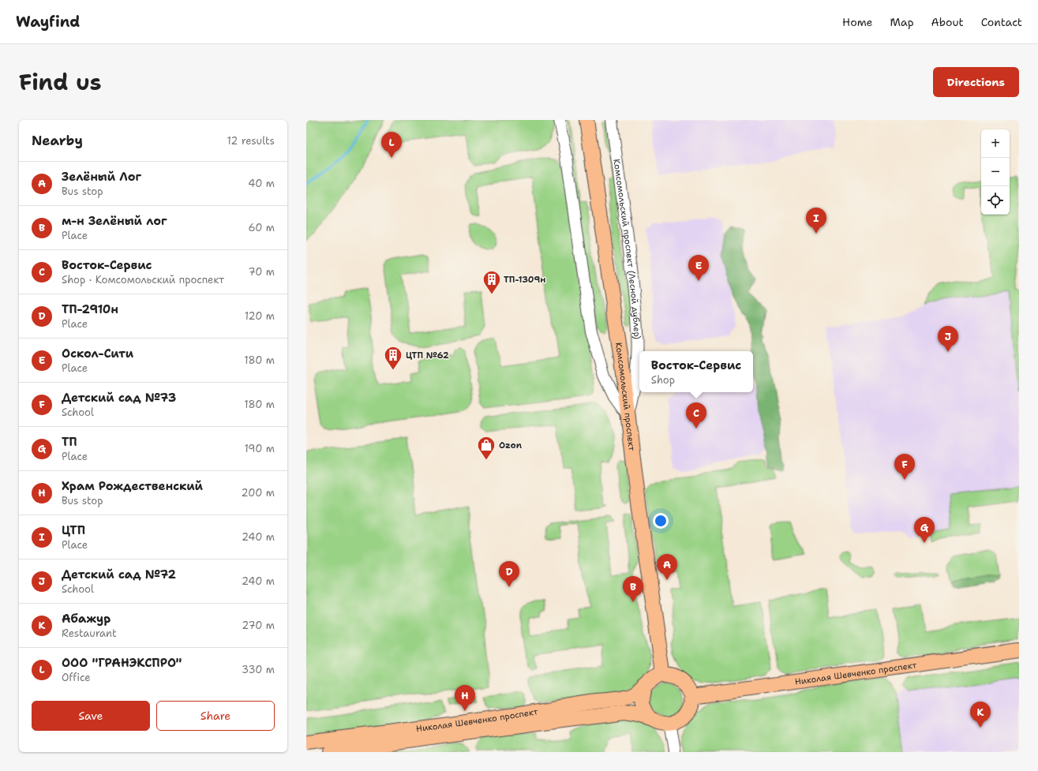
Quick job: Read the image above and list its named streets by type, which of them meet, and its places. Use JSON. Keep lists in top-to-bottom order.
{
  "streets": {
    "main road": ["Комсомольский проспект", "Николая Шевченко проспект"],
    "street": ["Комсомольский проспект (Лесной дублер)"]
  },
  "crossings": [
    ["Комсомольский проспект (Лесной дублер)", "Комсомольский проспект"],
    ["Комсомольский проспект", "Николая Шевченко проспект"]
  ],
  "places": {
    "building": ["ТП-1309н", "ЦТП №62"],
    "shop": ["Ozon"]
  },
  "page": {
    "header": "Wayfind",
    "nav": [
      "Home",
      "Map",
      "About",
      "Contact"
    ],
    "title": "Find us",
    "buttons": [
      "Directions",
      ["Save", "Share"]
    ],
    "heading": ["Nearby", "12 results"],
    "map_buttons": ["+", "−"],
    "pins": [
      "L",
      "I",
      "E",
      "J",
      "C",
      "F",
      "G",
      "A",
      "D",
      "B",
      "H",
      "K"
    ],
    "list": [
      {
        "mark": "A",
        "name": "Зелёный Лог",
        "note": "Bus stop",
        "value": "40 m"
      },
      {
        "mark": "B",
        "name": "м-н Зелёный лог",
        "note": "Place",
        "value": "60 m"
      },
      {
        "mark": "C",
        "name": "Восток-Сервис",
        "note": "Shop · Комсомольский проспект",
        "value": "70 m"
      },
      {
        "mark": "D",
        "name": "ТП-2910н",
        "note": "Place",
        "value": "120 m"
      },
      {
        "mark": "E",
        "name": "Оскол-Сити",
        "note": "Place",
        "value": "180 m"
      },
      {
        "mark": "F",
        "name": "Детский сад №73",
        "note": "School",
        "value": "180 m"
      },
      {
        "mark": "G",
        "name": "ТП",
        "note": "Place",
        "value": "190 m"
      },
      {
        "mark": "H",
        "name": "Храм Рождественский",
        "note": "Bus stop",
        "value": "200 m"
      },
      {
        "mark": "I",
        "name": "ЦТП",
        "note": "Place",
        "value": "240 m"
      },
      {
        "mark": "J",
        "name": "Детский сад №72",
        "note": "School",
        "value": "240 m"
      },
      {
        "mark": "K",
        "name": "Абажур",
        "note": "Restaurant",
        "value": "270 m"
      },
      {
        "mark": "L",
        "name": "ООО \"ГРАНЭКСПРО\"",
        "note": "Office",
        "value": "330 m"
      }
    ],
    "popup": ["Восток-Сервис", "Shop"]
  }
}
